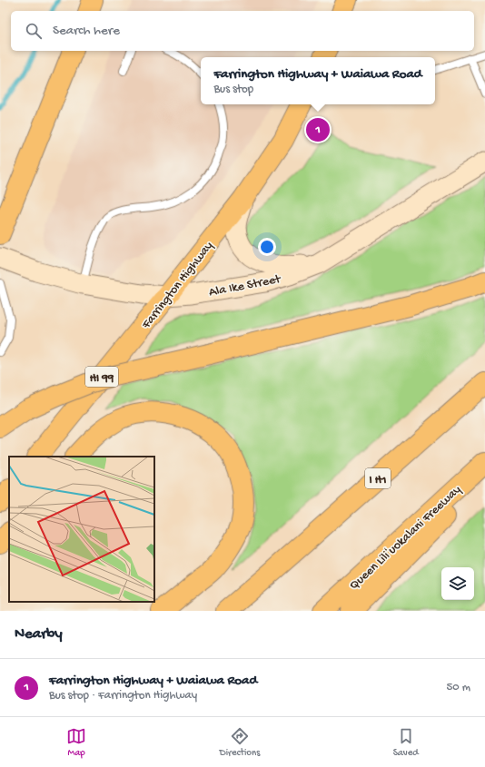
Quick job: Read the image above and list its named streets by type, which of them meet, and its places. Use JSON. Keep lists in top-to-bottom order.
{
  "streets": {
    "main road": [
      "Farrington Highway",
      "HI 99",
      "I H1",
      "Queen Liliʻuokalani Freeway"
    ],
    "street": ["Ala Ike Street"]
  },
  "crossings": [
    ["Farrington Highway", "Ala Ike Street"]
  ],
  "page": {
    "search": "Search here",
    "popup": ["Farrington Highway + Waiawa Road", "Bus stop"],
    "pins": "1",
    "heading": "Nearby",
    "list": [
      {
        "mark": "1",
        "name": "Farrington Highway + Waiawa Road",
        "note": "Bus stop · Farrington Highway",
        "value": "50 m"
      }
    ],
    "nav": ["Map", "Directions", "Saved"]
  }
}
